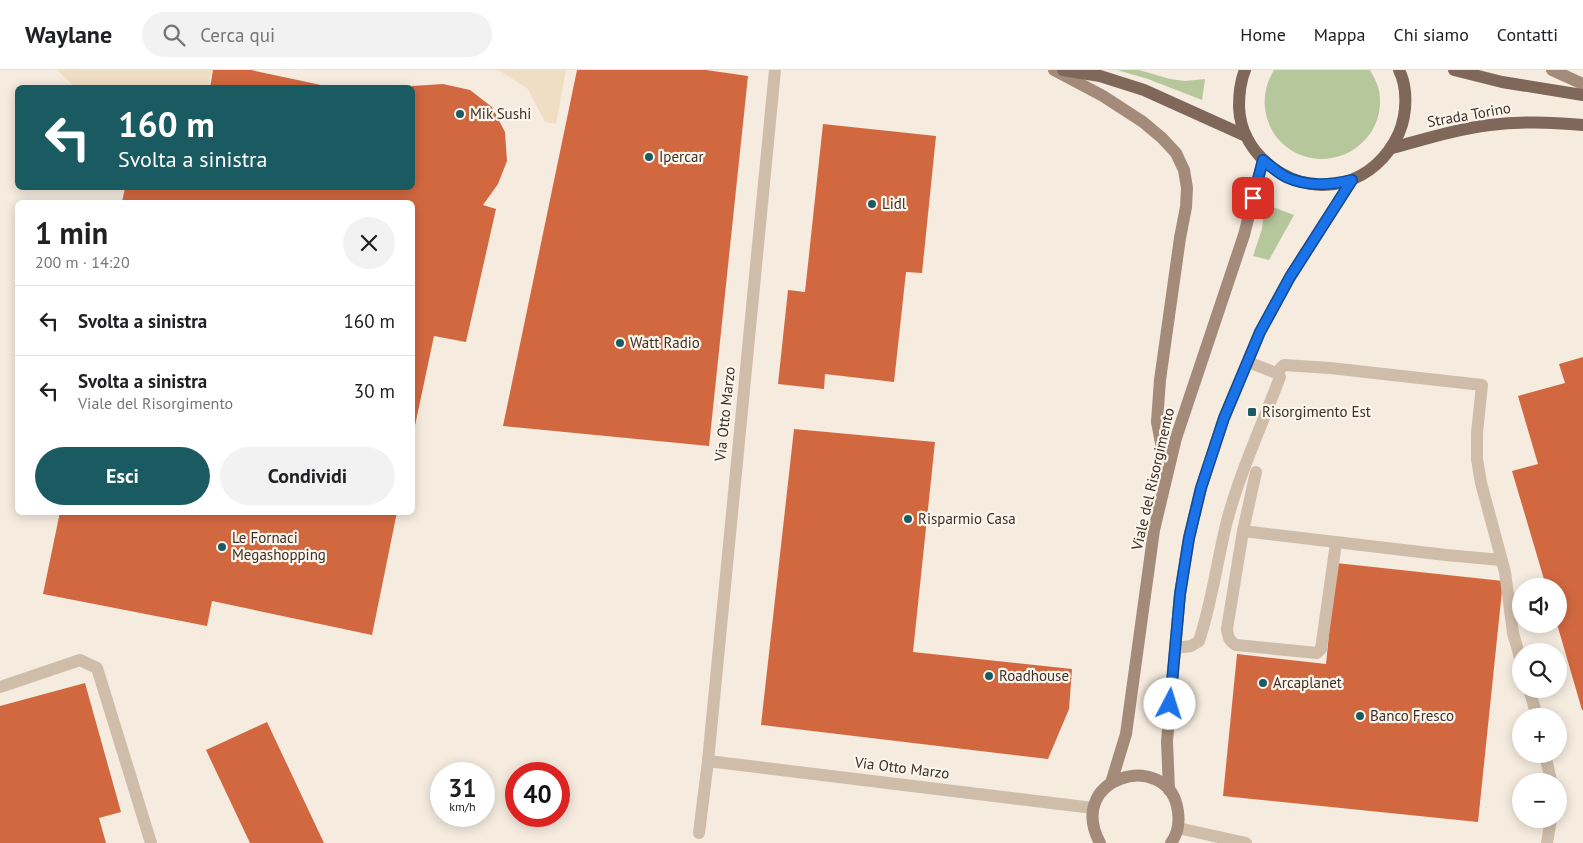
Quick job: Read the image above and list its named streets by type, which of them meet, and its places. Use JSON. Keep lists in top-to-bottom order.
{
  "streets": {
    "main road": ["Strada Torino"],
    "street": ["Via Otto Marzo", "Viale del Risorgimento"]
  },
  "crossings": [
    ["Via Otto Marzo", "Viale del Risorgimento"]
  ],
  "places": {
    "other": [
      "Mik Sushi",
      "Ipercar",
      "Lidl",
      "Watt Radio",
      "Risparmio Casa",
      "Le Fornaci Megashopping",
      "Roadhouse",
      "Arcaplanet",
      "Banco Fresco"
    ],
    "transit": ["Risorgimento Est"]
  },
  "page": {
    "header": "Waylane",
    "search": "Cerca qui",
    "nav": [
      "Home",
      "Mappa",
      "Chi siamo",
      "Contatti"
    ],
    "turn": ["160 m", "Svolta a sinistra"],
    "heading": ["1 min", "200 m · 14:20"],
    "list": [
      {
        "name": "Svolta a sinistra",
        "value": "160 m"
      },
      {
        "name": "Svolta a sinistra",
        "note": "Viale del Risorgimento",
        "value": "30 m"
      }
    ],
    "buttons": ["Esci", "Condividi"],
    "map_buttons": ["+", "−"],
    "speed": "31 km/h",
    "limit": "40"
  }
}
